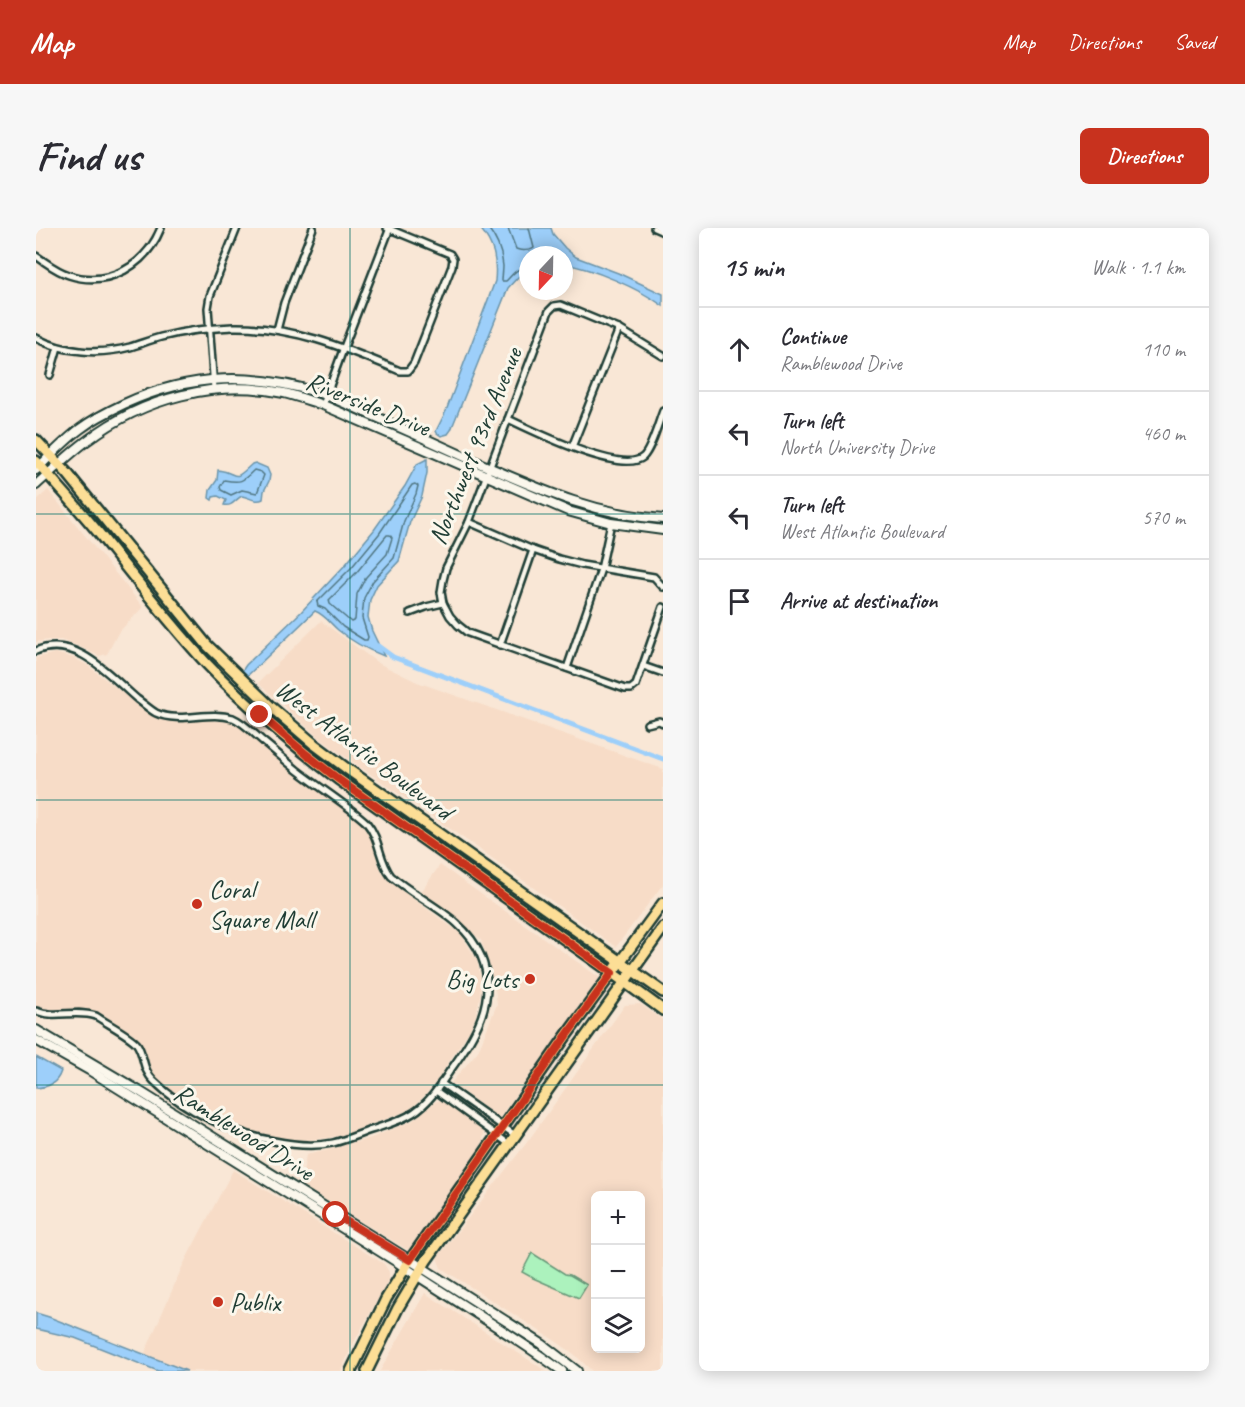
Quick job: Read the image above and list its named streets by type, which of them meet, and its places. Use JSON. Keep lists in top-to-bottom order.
{
  "streets": {
    "main road": ["West Atlantic Boulevard"],
    "street": ["Riverside Drive", "Northwest 93rd Avenue", "Ramblewood Drive"]
  },
  "crossings": [
    ["Riverside Drive", "Northwest 93rd Avenue"],
    ["Riverside Drive", "West Atlantic Boulevard"]
  ],
  "places": ["Coral Square Mall", "Big Lots", "Publix"],
  "north": "bottom",
  "page": {
    "header": "Map",
    "nav": ["Map", "Directions", "Saved"],
    "buttons": "Directions",
    "title": "Find us",
    "heading": ["15 min", "Walk · 1.1 km"],
    "list": [
      ["Continue", "Ramblewood Drive", "110 m"],
      ["Turn left", "North University Drive", "460 m"],
      ["Turn left", "West Atlantic Boulevard", "570 m"],
      "Arrive at destination"
    ],
    "map_buttons": ["+", "−"]
  }
}
